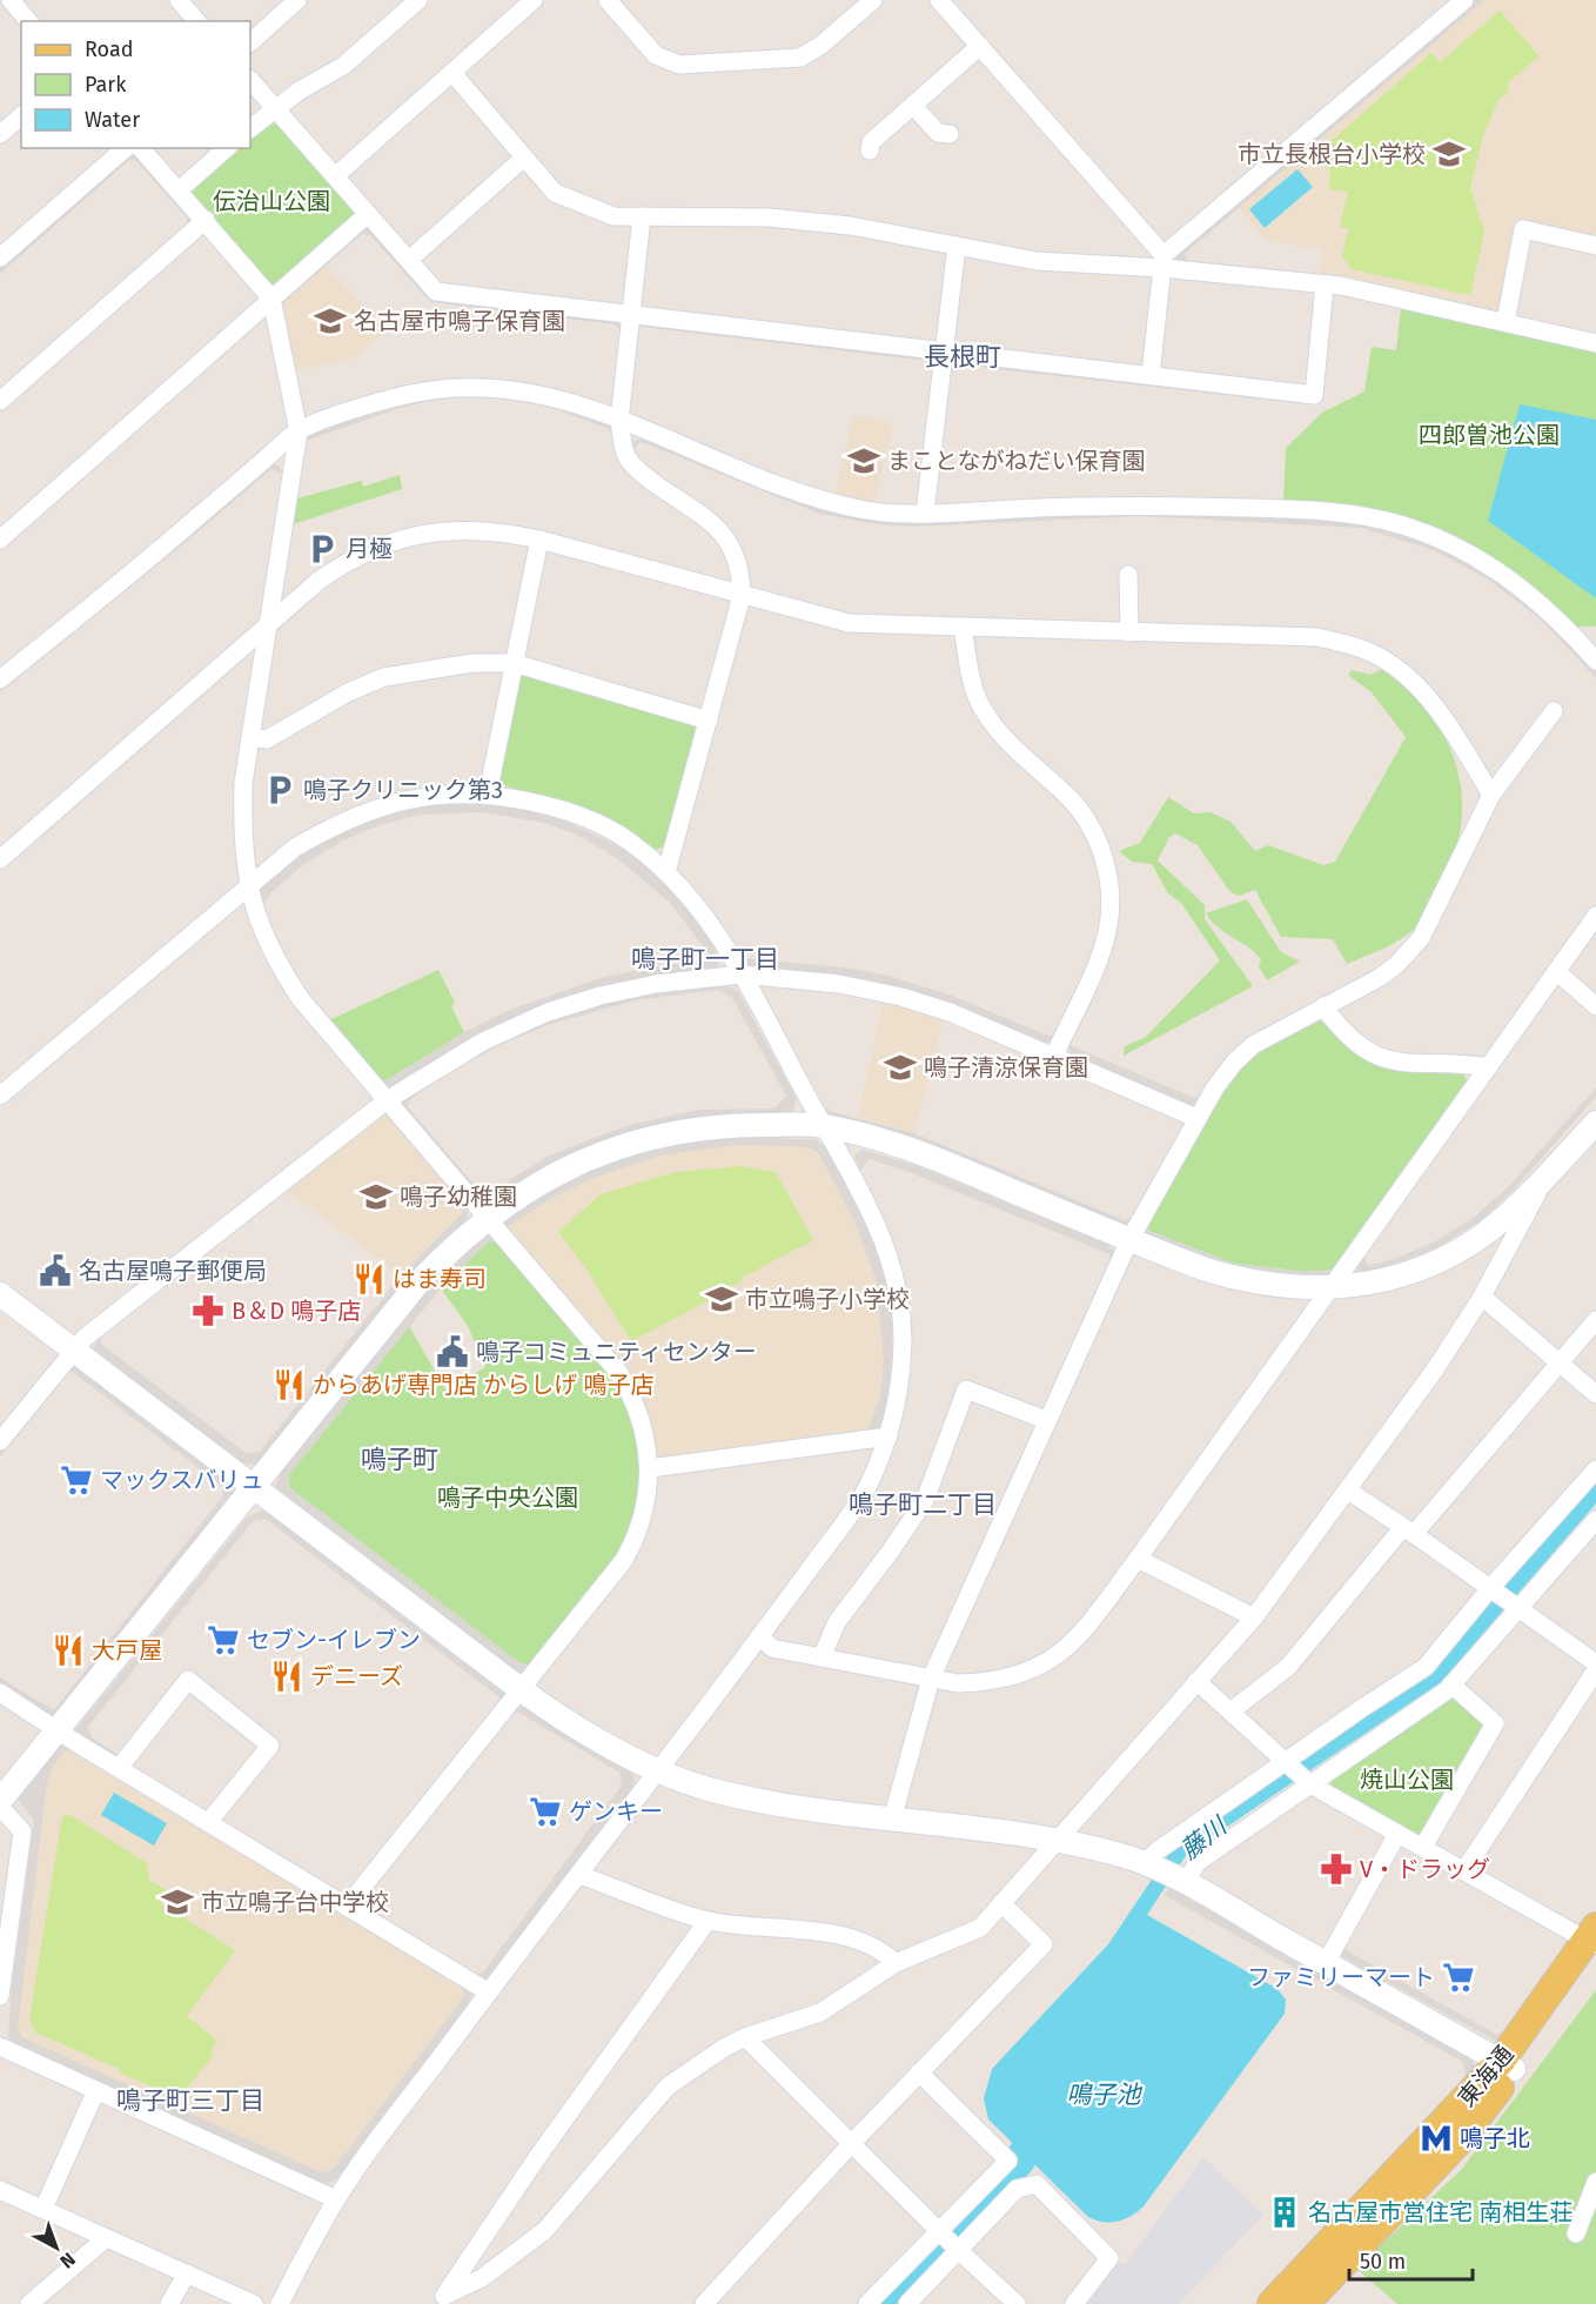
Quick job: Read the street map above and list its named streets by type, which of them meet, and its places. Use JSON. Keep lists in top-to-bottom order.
{
  "streets": {
    "main road": ["東海通"]
  },
  "districts": [
    "長根町",
    "鳴子町一丁目",
    "鳴子町",
    "鳴子町二丁目",
    "鳴子町三丁目"
  ],
  "water": ["藤川", "鳴子池"],
  "parks": [
    "伝治山公園",
    "四郎曽池公園",
    "鳴子中央公園",
    "焼山公園"
  ],
  "places": {
    "school or university": [
      "市立長根台小学校",
      "名古屋市鳴子保育園",
      "まことながねだい保育園",
      "鳴子清涼保育園",
      "鳴子幼稚園",
      "市立鳴子小学校",
      "市立鳴子台中学校"
    ],
    "parking": ["月極", "鳴子クリニック第3"],
    "public building": ["名古屋鳴子郵便局", "鳴子コミュニティセンター"],
    "restaurant": [
      "はま寿司",
      "からあげ専門店 からしげ 鳴子店",
      "大戸屋",
      "デニーズ"
    ],
    "pharmacy": ["B＆D 鳴子店", "V・ドラッグ"],
    "supermarket": [
      "マックスバリュ",
      "セブン-イレブン",
      "ゲンキー",
      "ファミリーマート"
    ],
    "metro station": ["鳴子北"],
    "building": ["名古屋市営住宅 南相生荘"]
  },
  "legend": ["Road", "Park", "Water"],
  "scale_bar": "50 m",
  "north": "bottom right"
}
